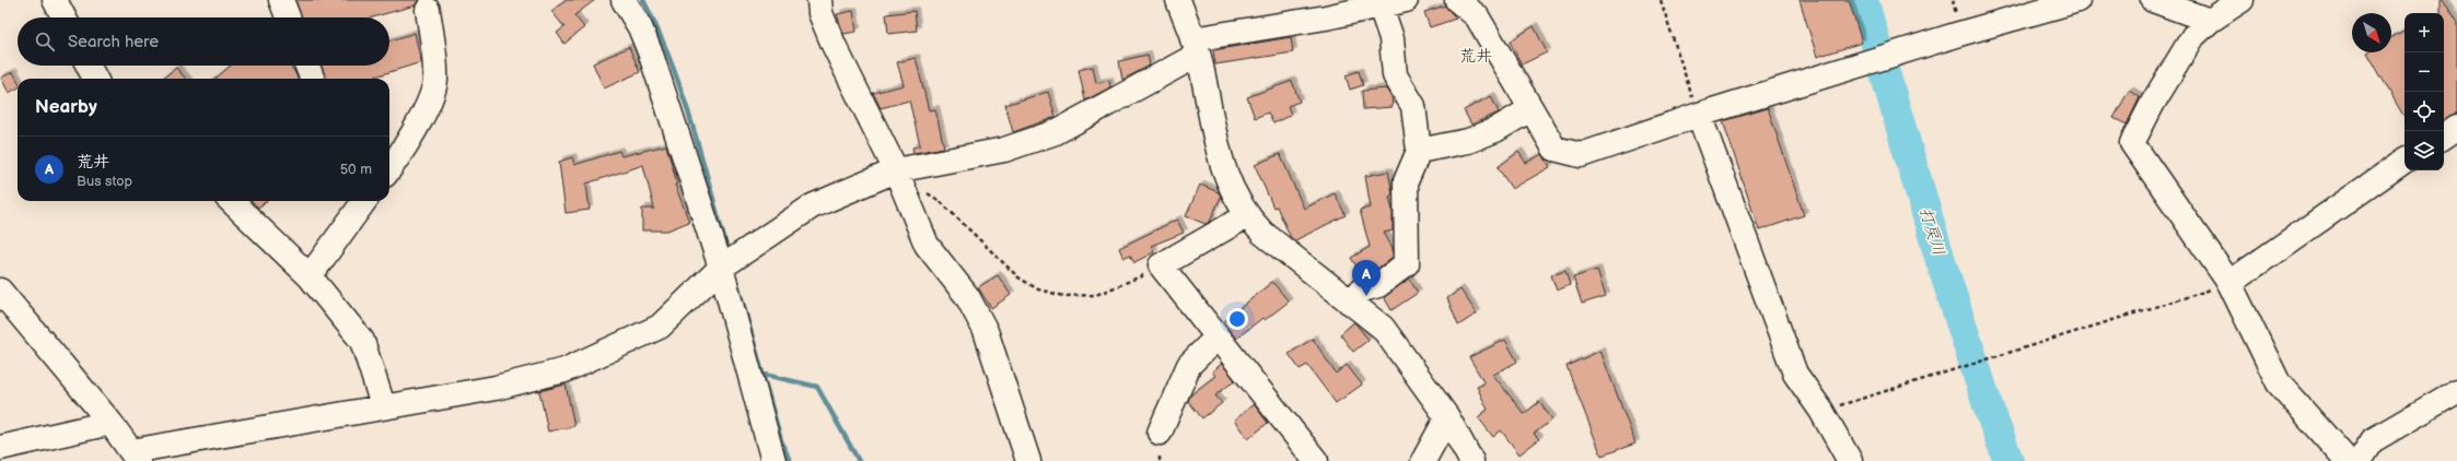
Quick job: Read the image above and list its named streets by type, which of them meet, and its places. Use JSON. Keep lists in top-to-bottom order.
{
  "districts": ["荒井"],
  "water": ["打戻川"],
  "north": "bottom right",
  "page": {
    "map_buttons": ["+", "−"],
    "search": "Search here",
    "heading": "Nearby",
    "list": [
      {
        "mark": "A",
        "name": "荒井",
        "note": "Bus stop",
        "value": "50 m"
      }
    ],
    "pins": "A"
  }
}
